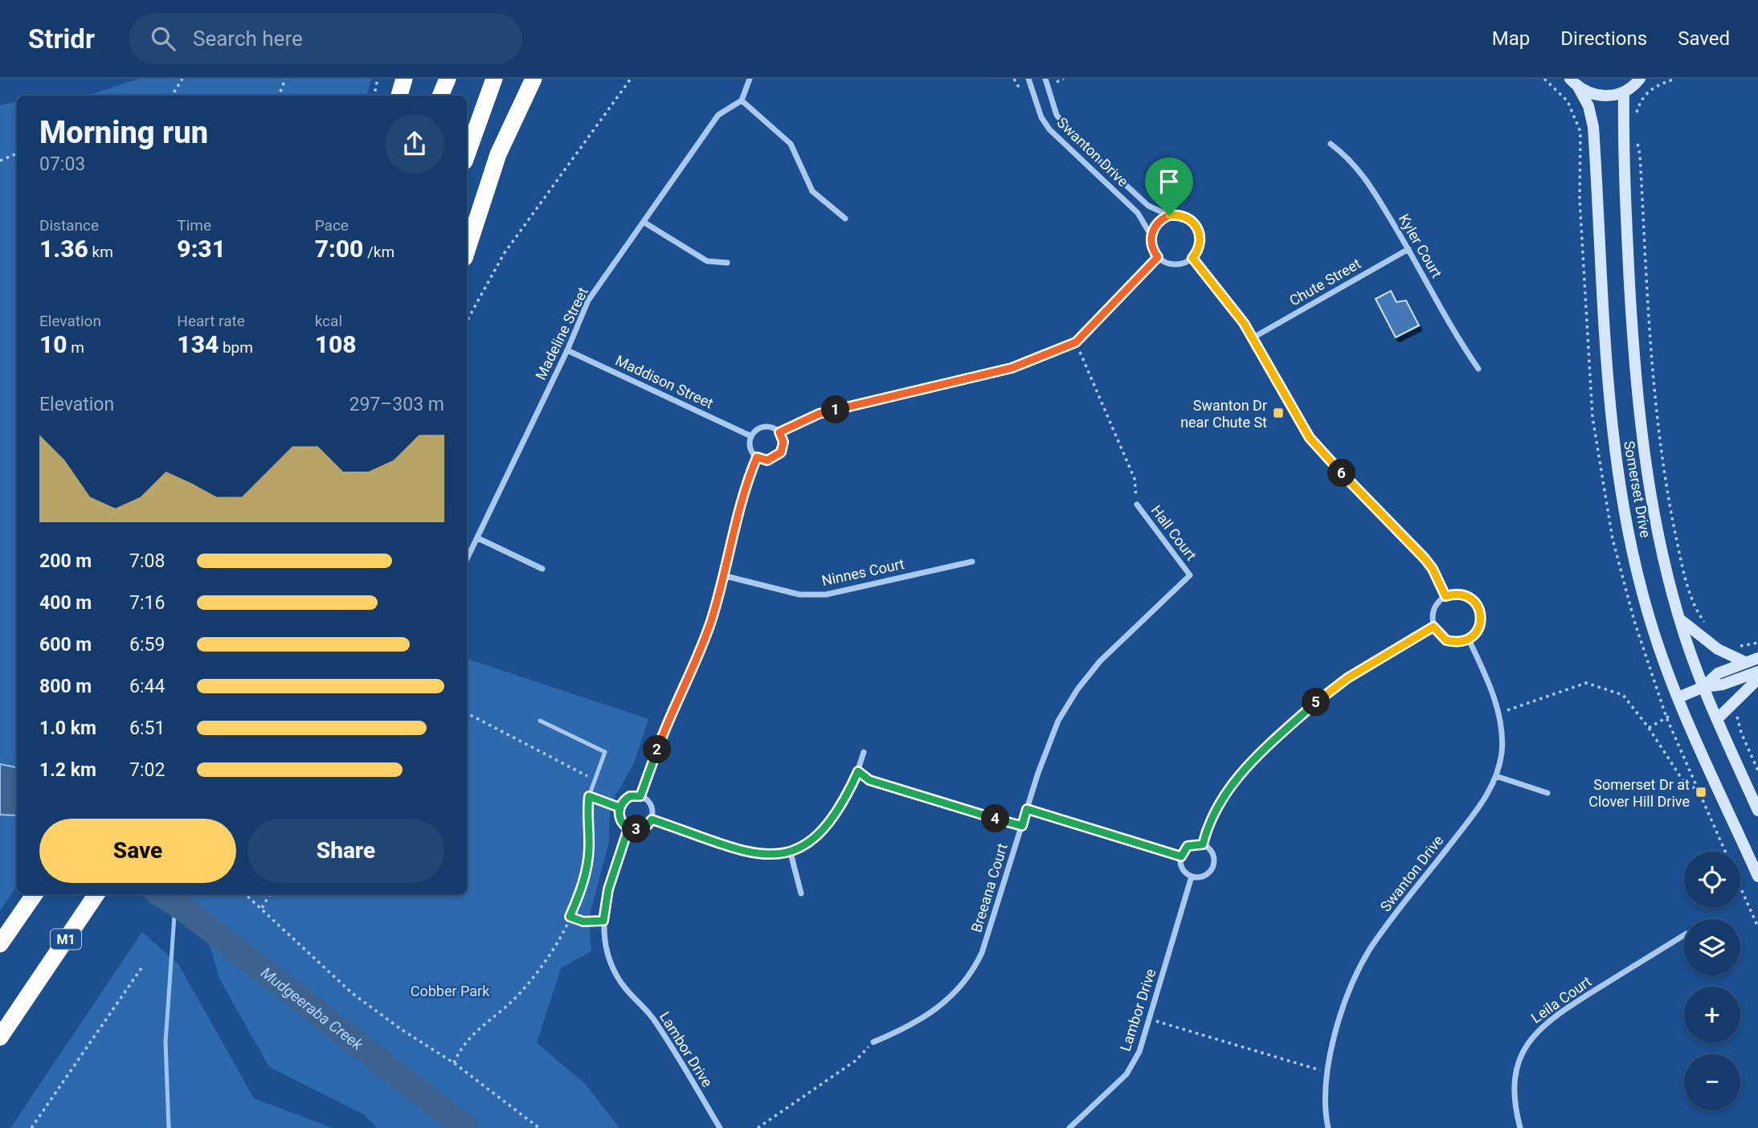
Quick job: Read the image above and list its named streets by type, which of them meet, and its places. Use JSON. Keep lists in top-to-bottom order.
{
  "streets": {
    "highway": ["M1"],
    "main road": ["Somerset Drive"],
    "street": [
      "Swanton Drive",
      "Kyler Court",
      "Chute Street",
      "Madeline Street",
      "Maddison Street",
      "Hall Court",
      "Ninnes Court",
      "Breeana Court",
      "Leila Court",
      "Lambor Drive"
    ]
  },
  "crossings": [
    ["Kyler Court", "Chute Street"],
    ["Madeline Street", "Maddison Street"],
    ["Hall Court", "Breeana Court"]
  ],
  "water": ["Mudgeeraba Creek"],
  "parks": ["Cobber Park"],
  "places": {
    "transit": ["Swanton Dr near Chute St", "Somerset Dr at Clover Hill Drive"]
  },
  "page": {
    "header": "Stridr",
    "search": "Search here",
    "nav": ["Map", "Directions", "Saved"],
    "heading": ["Morning run", "07:03"],
    "stats": [
      ["Distance", "1.36 km"],
      ["Time", "9:31"],
      ["Pace", "7:00 /km"],
      ["Elevation", "10 m"],
      ["Heart rate", "134 bpm"],
      ["kcal", "108"]
    ],
    "chart": ["Elevation", "297–303 m"],
    "pins": [
      "1",
      "6",
      "5",
      "2",
      "4",
      "3"
    ],
    "list": [
      {
        "name": "200 m",
        "note": "7:08"
      },
      {
        "name": "400 m",
        "note": "7:16"
      },
      {
        "name": "600 m",
        "note": "6:59"
      },
      {
        "name": "800 m",
        "note": "6:44"
      },
      {
        "name": "1.0 km",
        "note": "6:51"
      },
      {
        "name": "1.2 km",
        "note": "7:02"
      }
    ],
    "buttons": ["Save", "Share"],
    "map_buttons": ["+", "−"]
  }
}
